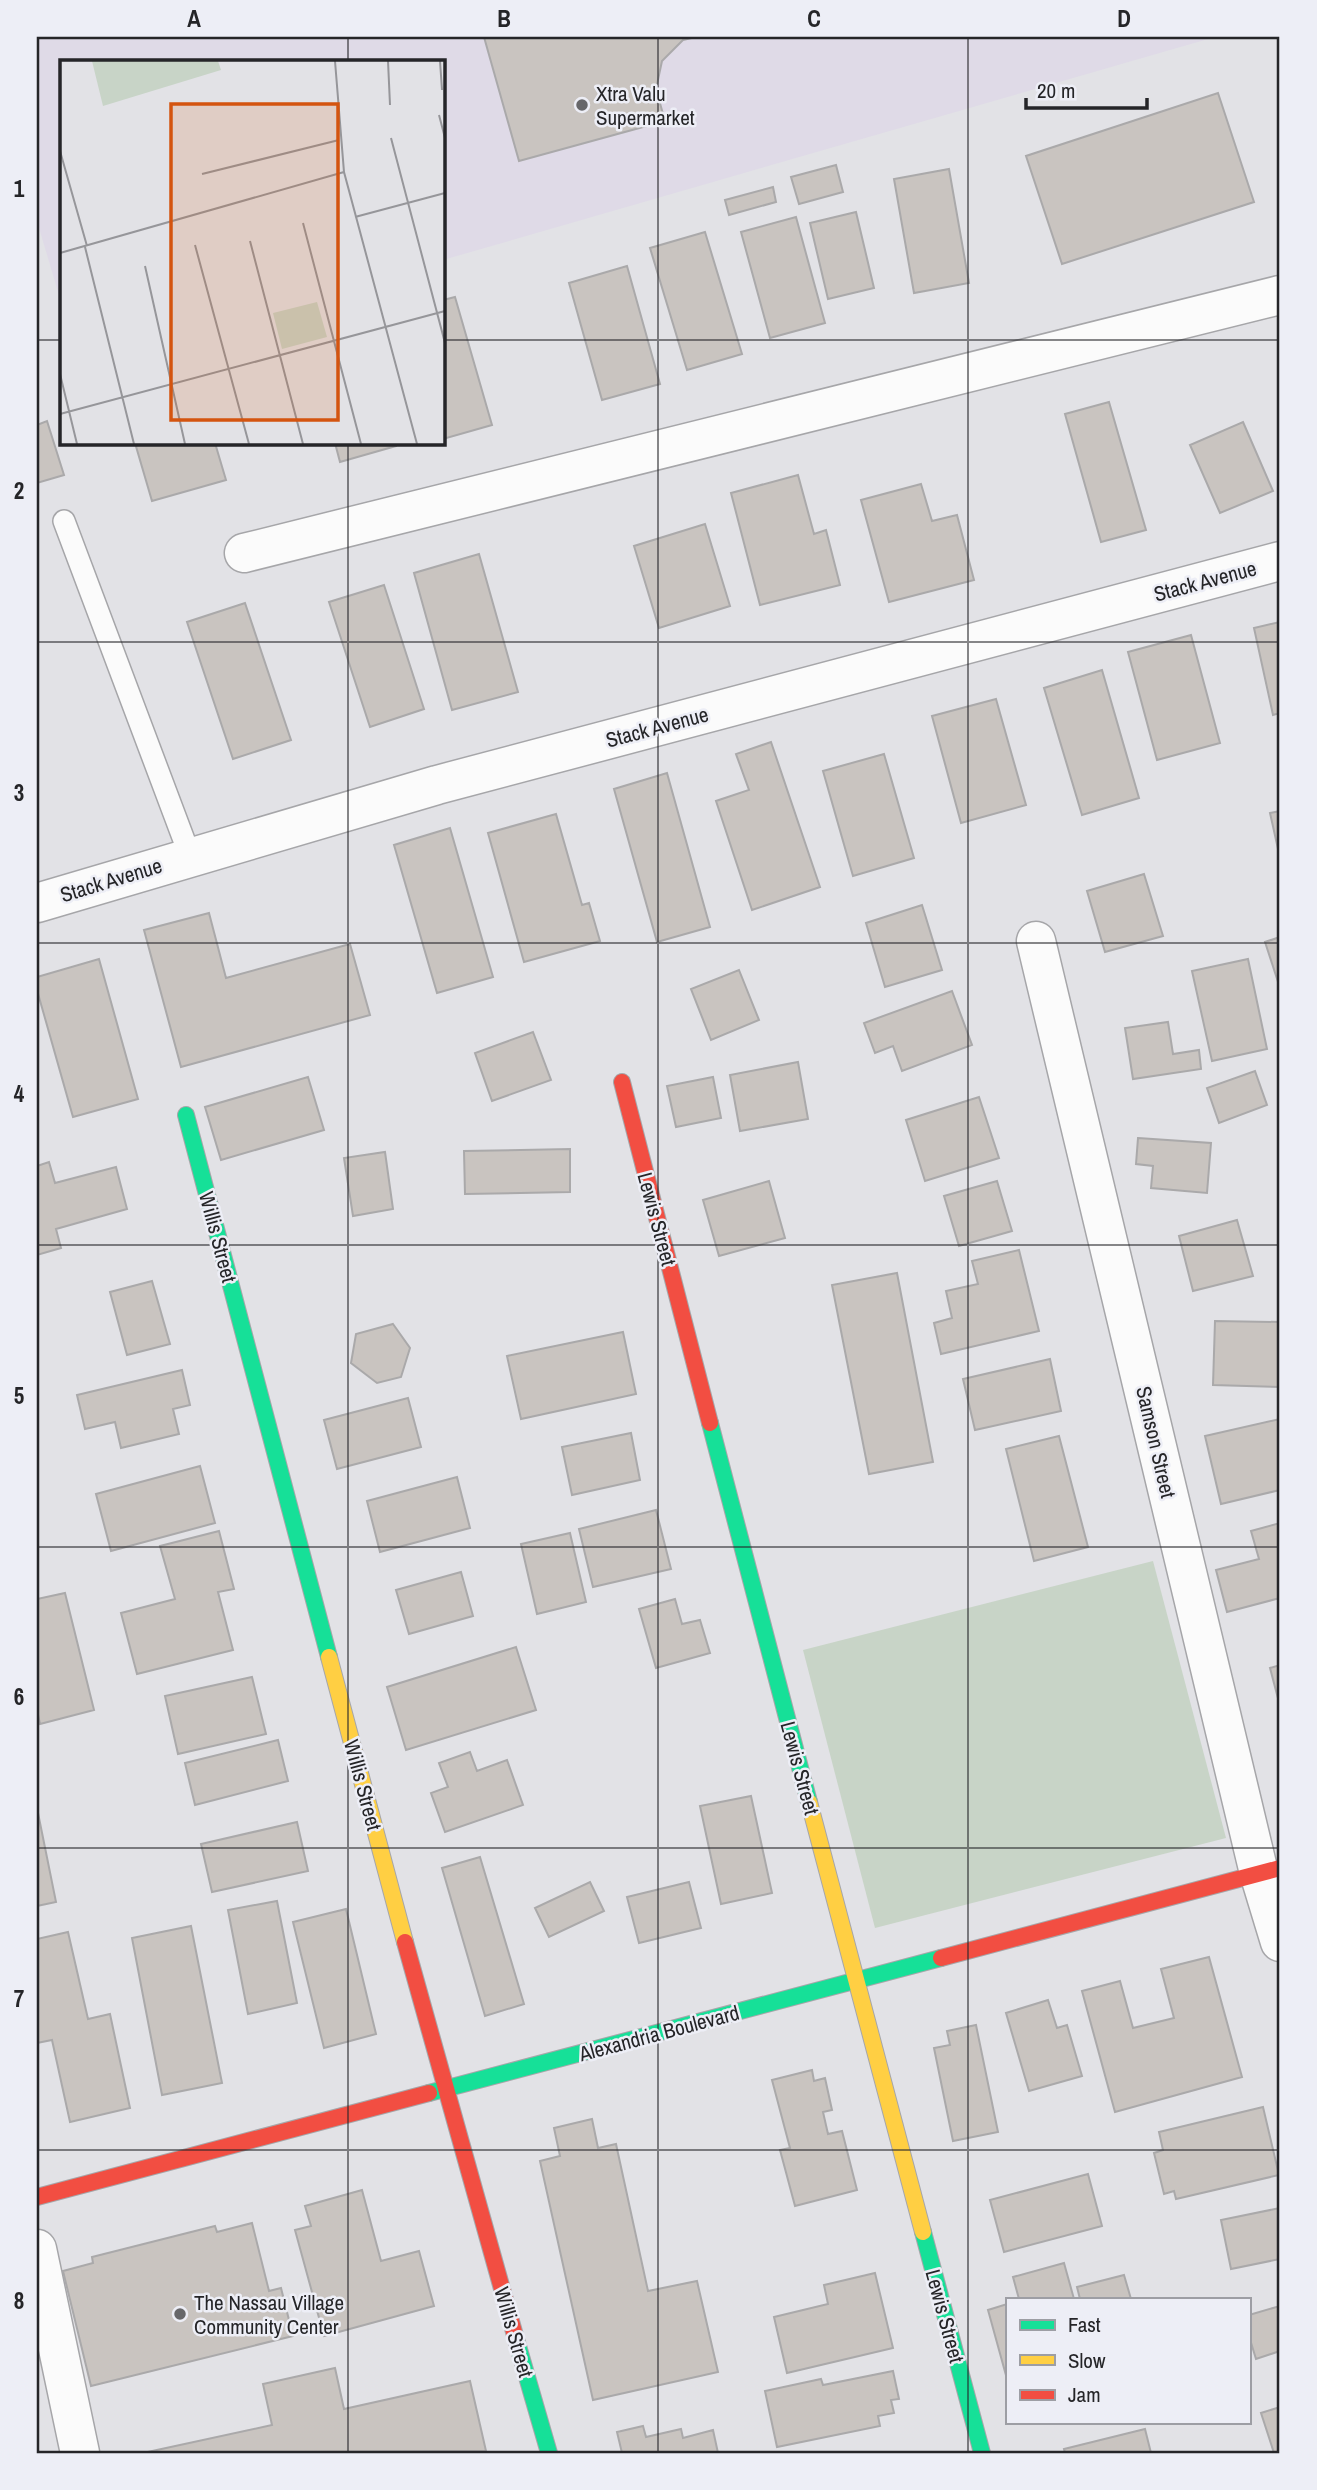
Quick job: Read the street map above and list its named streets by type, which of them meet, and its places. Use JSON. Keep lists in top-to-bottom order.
{
  "streets": {
    "street": [
      "Stack Avenue",
      "Lewis Street",
      "Willis Street",
      "Samson Street",
      "Alexandria Boulevard"
    ]
  },
  "crossings": [
    ["Lewis Street", "Alexandria Boulevard"],
    ["Willis Street", "Alexandria Boulevard"],
    ["Samson Street", "Alexandria Boulevard"]
  ],
  "places": ["Xtra Valu Supermarket", "The Nassau Village Community Center"],
  "legend": ["Fast", "Slow", "Jam"],
  "scale_bar": "20 m",
  "grid": {
    "columns": [
      "A",
      "B",
      "C",
      "D"
    ],
    "rows": [
      "1",
      "2",
      "3",
      "4",
      "5",
      "6",
      "7",
      "8"
    ]
  }
}
